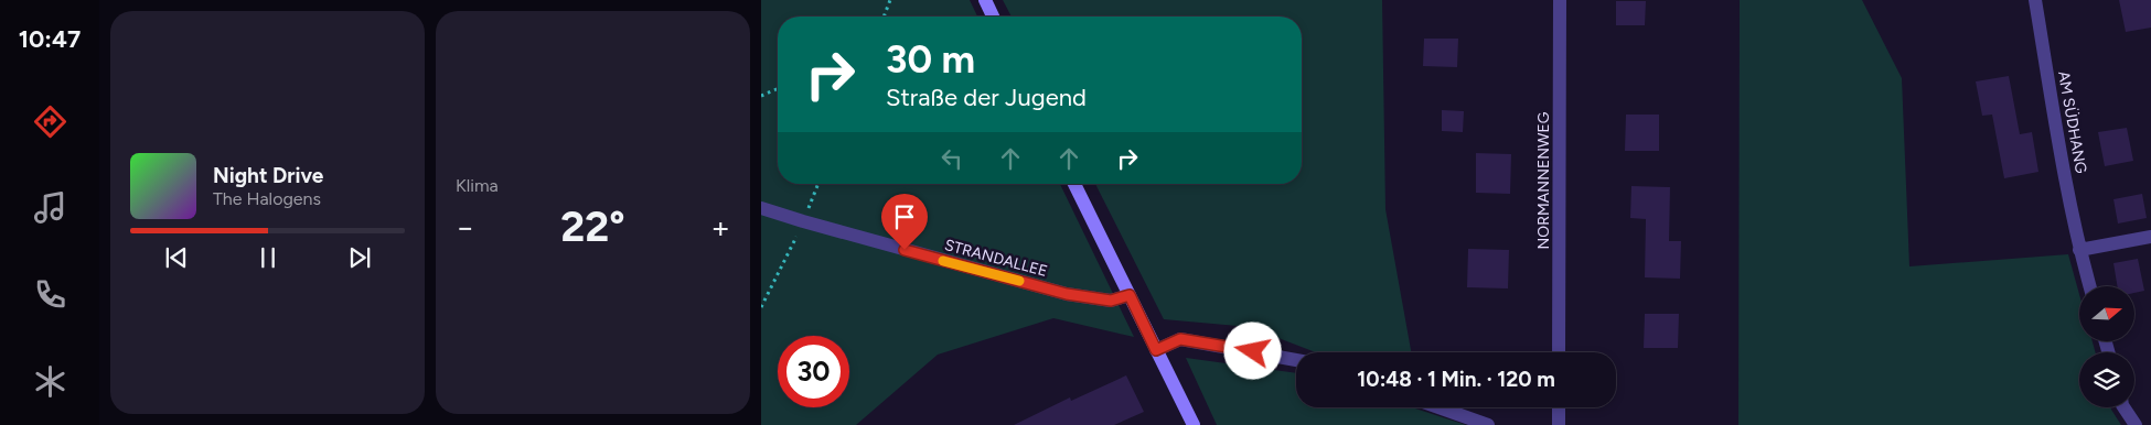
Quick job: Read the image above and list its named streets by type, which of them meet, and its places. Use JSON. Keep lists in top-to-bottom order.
{
  "streets": {
    "street": ["AM SÜDHANG", "NORMANNENWEG", "STRANDALLEE"]
  },
  "north": "right",
  "page": {
    "tabs": "10:47",
    "tile": "Klima",
    "turn": ["30 m", "Straße der Jugend"],
    "song": ["Night Drive", "The Halogens"],
    "heat": ["−", "22°", "+"],
    "limit": "30",
    "trip": "10:48 · 1 Min. · 120 m"
  }
}
